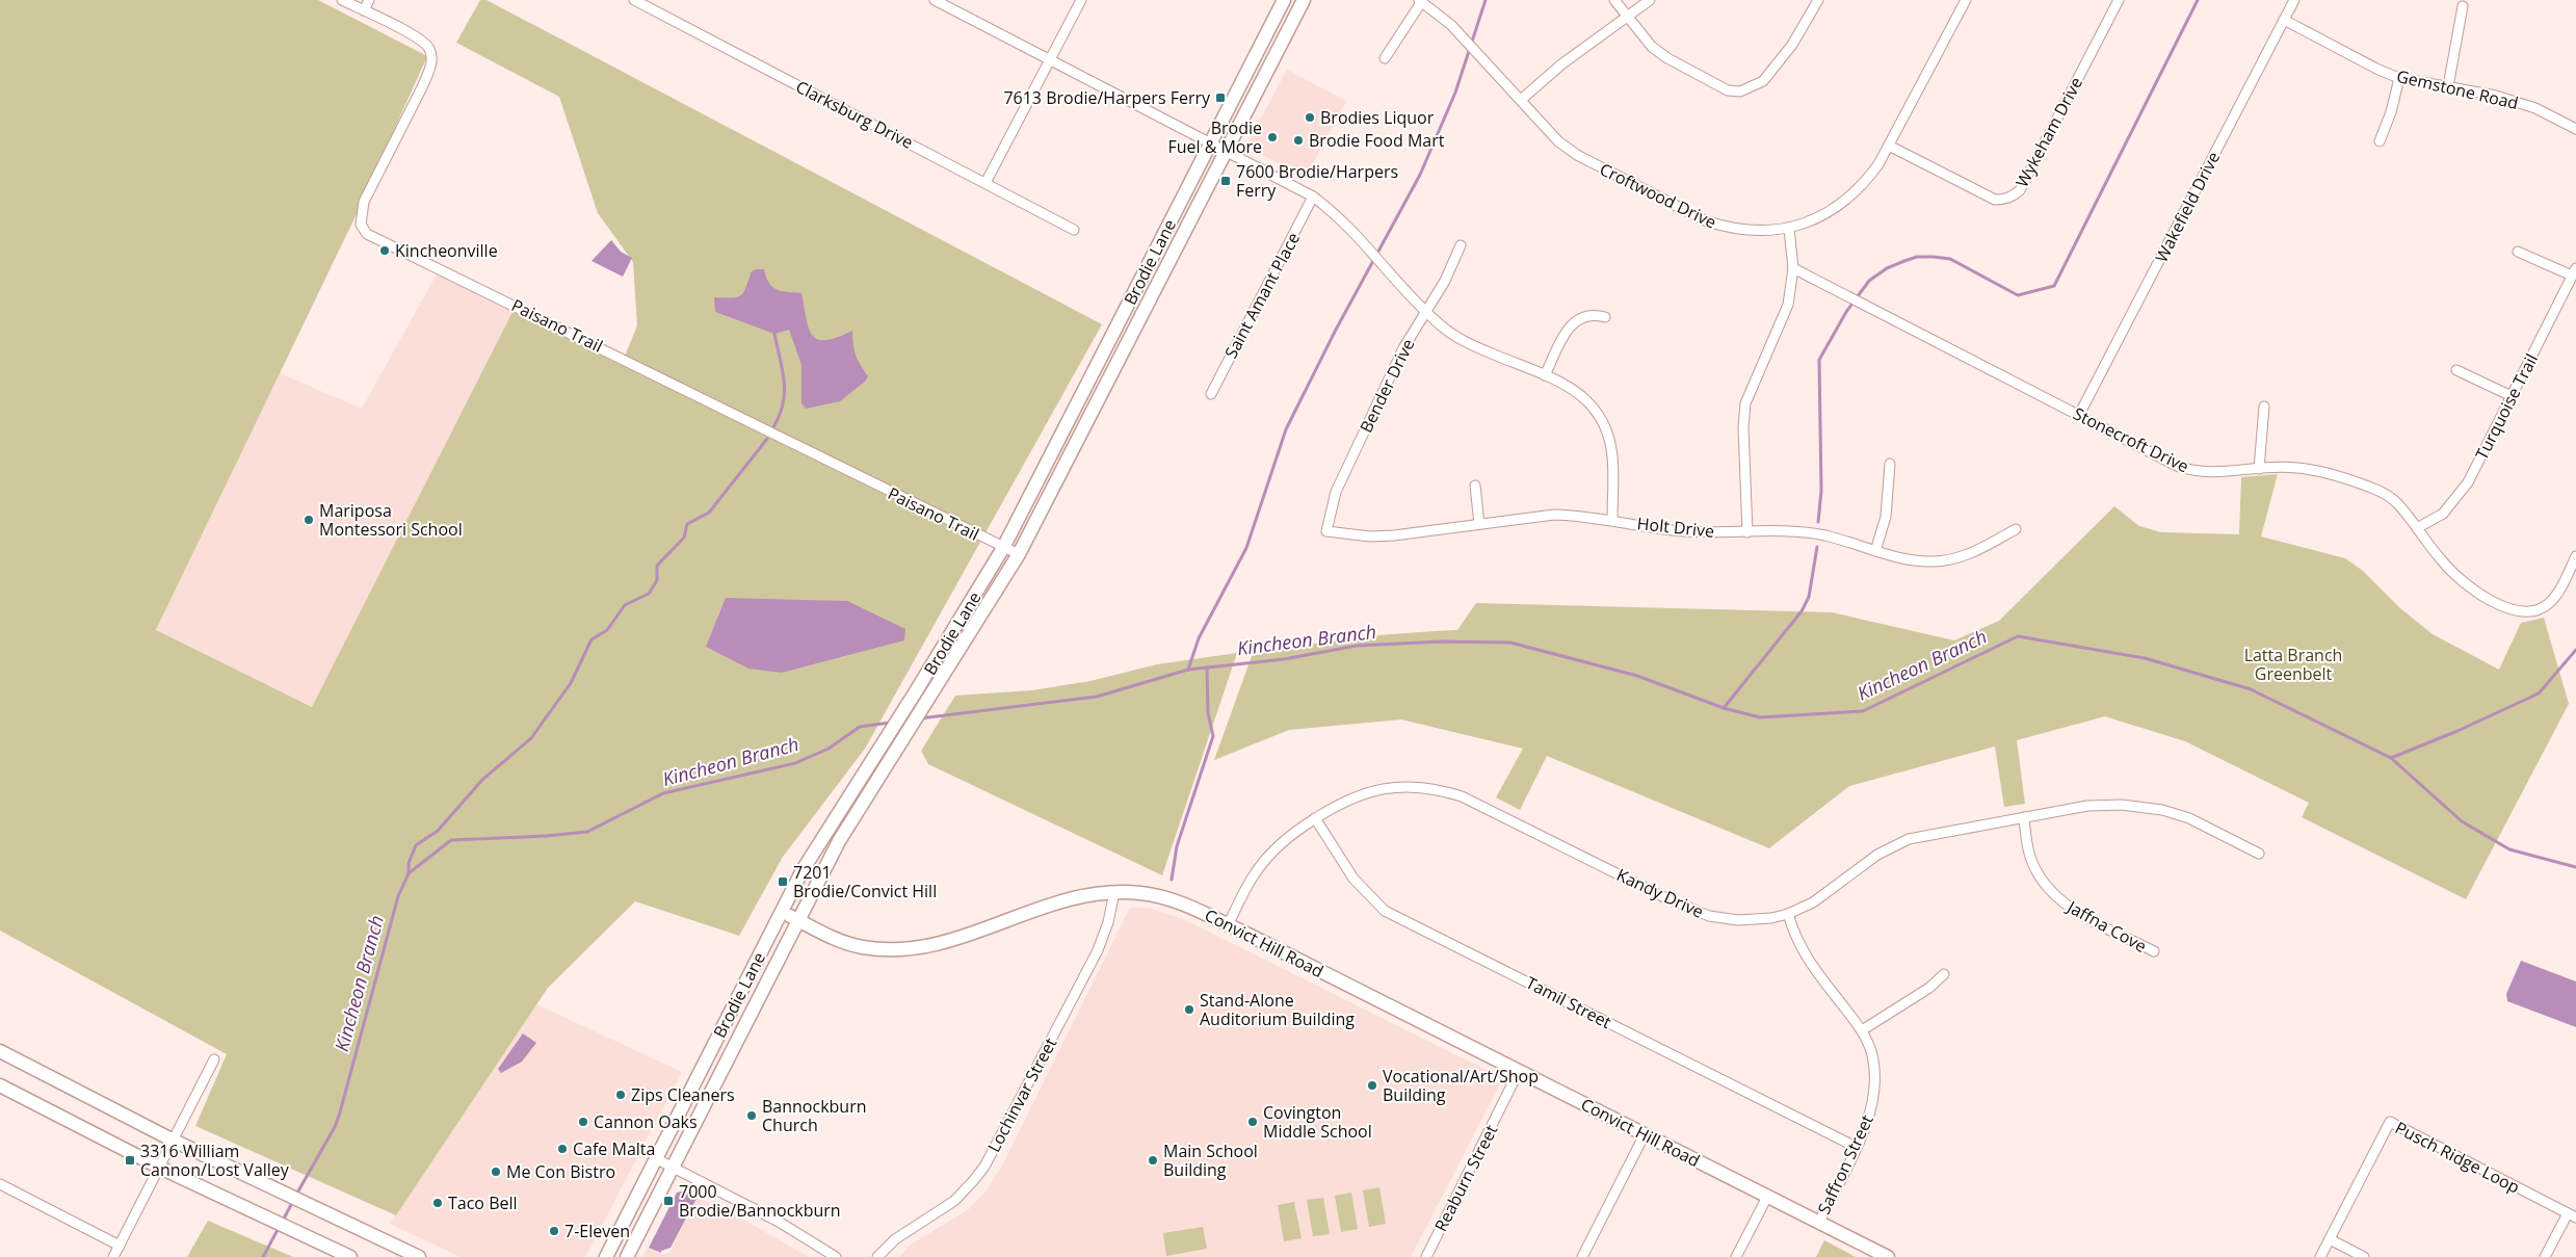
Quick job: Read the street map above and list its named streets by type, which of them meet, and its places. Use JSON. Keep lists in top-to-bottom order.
{
  "streets": {
    "main road": ["Brodie Lane", "Convict Hill Road"],
    "street": [
      "Gemstone Road",
      "Clarksburg Drive",
      "Wykeham Drive",
      "Croftwood Drive",
      "Wakefield Drive",
      "Saint Amant Place",
      "Paisano Trail",
      "Bender Drive",
      "Turquoise Trail",
      "Stonecroft Drive",
      "Holt Drive",
      "Kandy Drive",
      "Jaffna Cove",
      "Tamil Street",
      "Lochinvar Street",
      "Pusch Ridge Loop",
      "Saffron Street",
      "Reaburn Street"
    ]
  },
  "crossings": [
    ["Gemstone Road", "Wakefield Drive"],
    ["Wykeham Drive", "Croftwood Drive"],
    ["Wakefield Drive", "Stonecroft Drive"],
    ["Brodie Lane", "Paisano Trail"],
    ["Brodie Lane", "Convict Hill Road"],
    ["Bender Drive", "Holt Drive"],
    ["Turquoise Trail", "Stonecroft Drive"],
    ["Kandy Drive", "Jaffna Cove"],
    ["Kandy Drive", "Convict Hill Road"],
    ["Kandy Drive", "Tamil Street"],
    ["Kandy Drive", "Saffron Street"],
    ["Convict Hill Road", "Lochinvar Street"],
    ["Convict Hill Road", "Saffron Street"],
    ["Convict Hill Road", "Reaburn Street"],
    ["Tamil Street", "Saffron Street"]
  ],
  "water": ["Kincheon Branch"],
  "parks": ["Latta Branch Greenbelt"],
  "places": {
    "transit": [
      "7613 Brodie/Harpers Ferry",
      "7600 Brodie/Harpers Ferry",
      "7201 Brodie/Convict Hill",
      "3316 William Cannon/Lost Valley",
      "7000 Brodie/Bannockburn"
    ],
    "other": [
      "Brodies Liquor",
      "Brodie Fuel & More",
      "Brodie Food Mart",
      "Kincheonville",
      "Mariposa Montessori School",
      "Stand-Alone Auditorium Building",
      "Vocational/Art/Shop Building",
      "Zips Cleaners",
      "Bannockburn Church",
      "Cannon Oaks",
      "Covington Middle School",
      "Cafe Malta",
      "Main School Building",
      "Me Con Bistro",
      "Taco Bell",
      "7-Eleven"
    ]
  }
}
